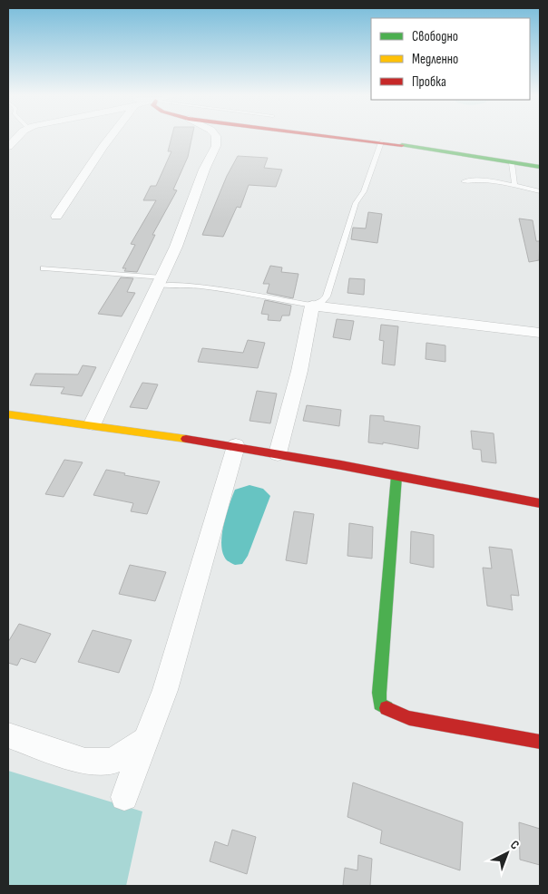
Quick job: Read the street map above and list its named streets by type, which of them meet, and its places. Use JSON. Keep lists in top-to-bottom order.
{
  "legend": ["Свободно", "Медленно", "Пробка"],
  "north": "top right"
}
